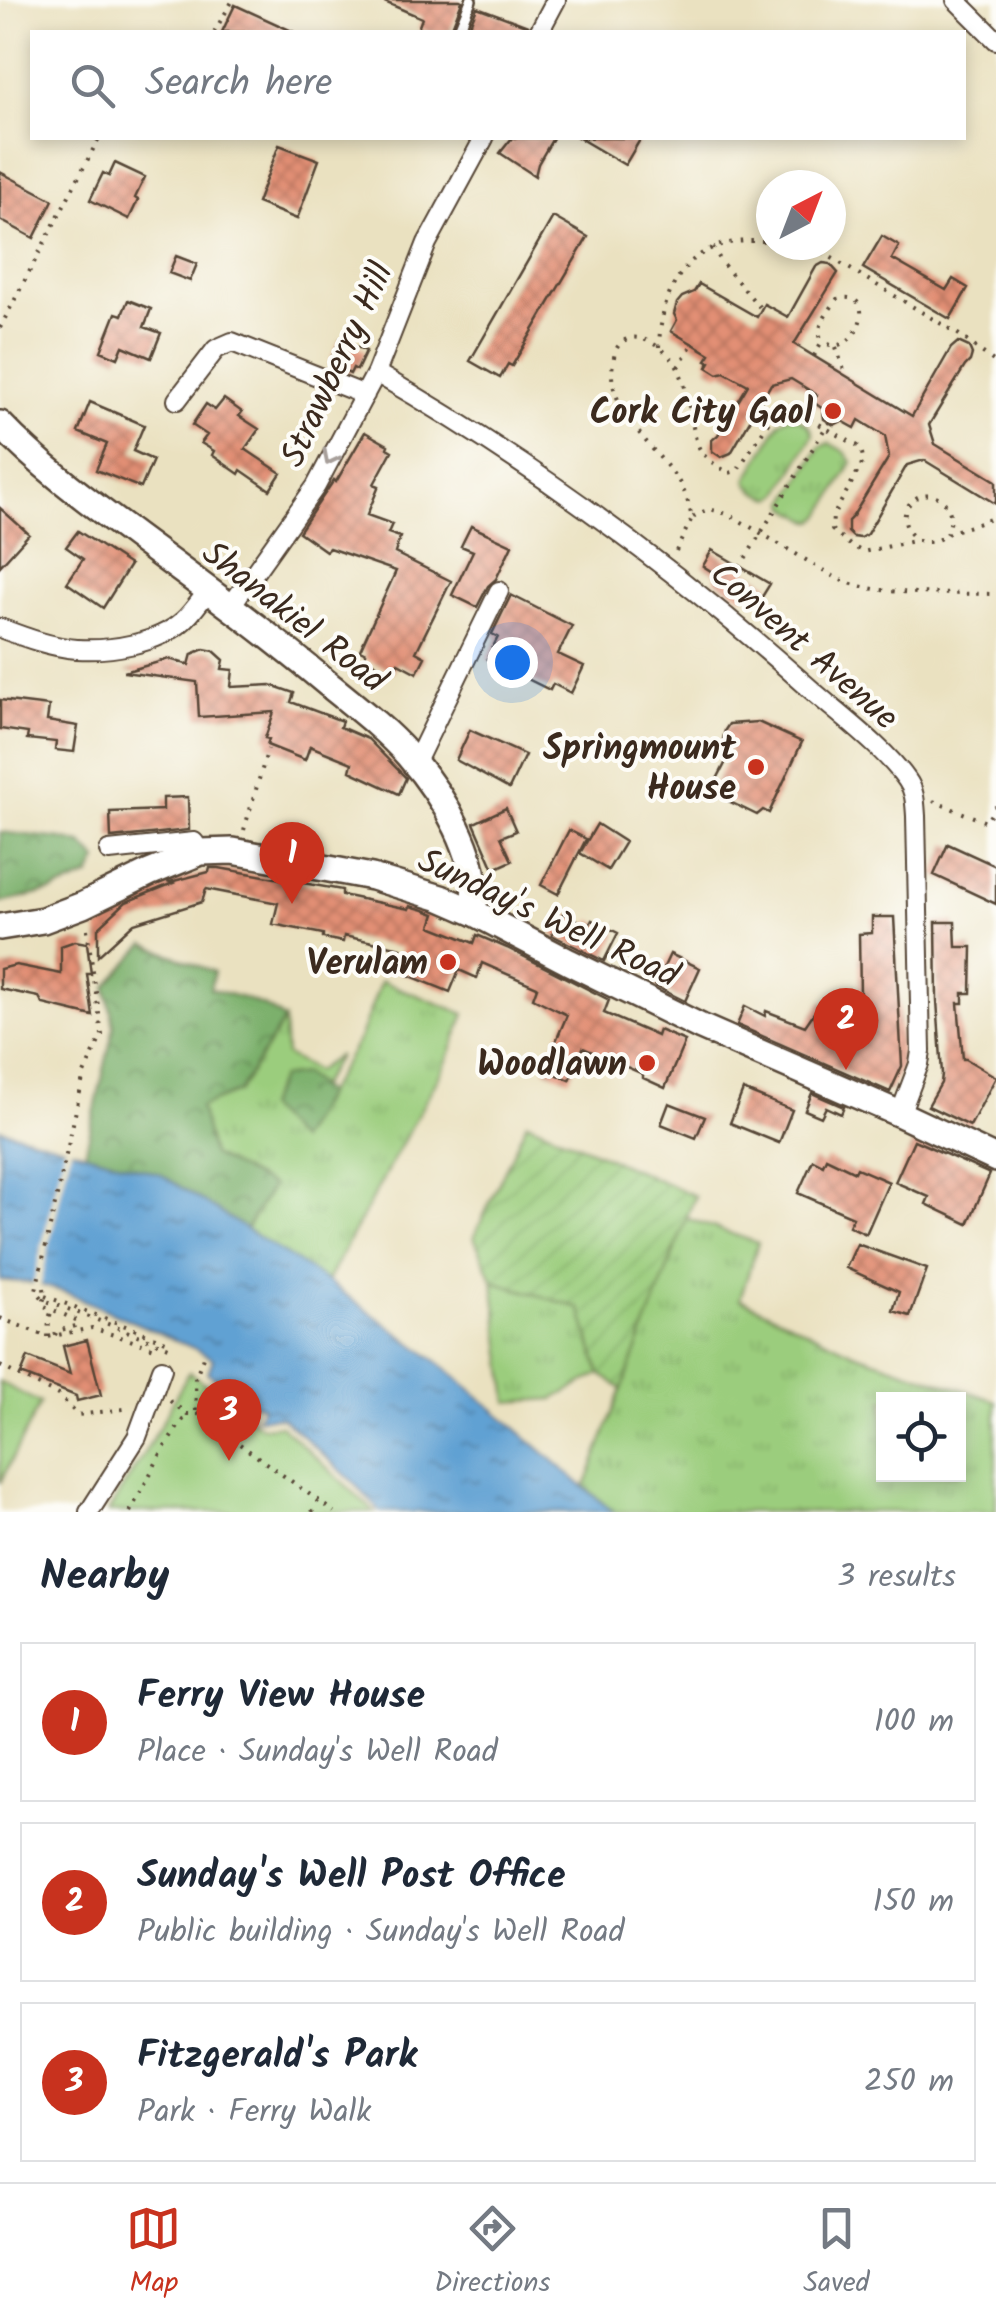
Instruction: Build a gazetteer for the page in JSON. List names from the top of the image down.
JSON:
{
  "streets": {
    "main road": ["Shanakiel Road", "Sunday's Well Road"],
    "street": ["Strawberry Hill", "Convent Avenue"]
  },
  "crossings": [
    ["Strawberry Hill", "Shanakiel Road"],
    ["Strawberry Hill", "Convent Avenue"],
    ["Shanakiel Road", "Sunday's Well Road"]
  ],
  "one_way": ["Strawberry Hill"],
  "places": [
    "Cork City Gaol",
    "Springmount House",
    "Verulam",
    "Woodlawn"
  ],
  "north": "top right",
  "page": {
    "search": "Search here",
    "pins": ["1", "2", "3"],
    "heading": ["Nearby", "3 results"],
    "list": [
      {
        "mark": "1",
        "name": "Ferry View House",
        "note": "Place · Sunday's Well Road",
        "value": "100 m"
      },
      {
        "mark": "2",
        "name": "Sunday's Well Post Office",
        "note": "Public building · Sunday's Well Road",
        "value": "150 m"
      },
      {
        "mark": "3",
        "name": "Fitzgerald's Park",
        "note": "Park · Ferry Walk",
        "value": "250 m"
      }
    ],
    "nav": ["Map", "Directions", "Saved"]
  }
}
